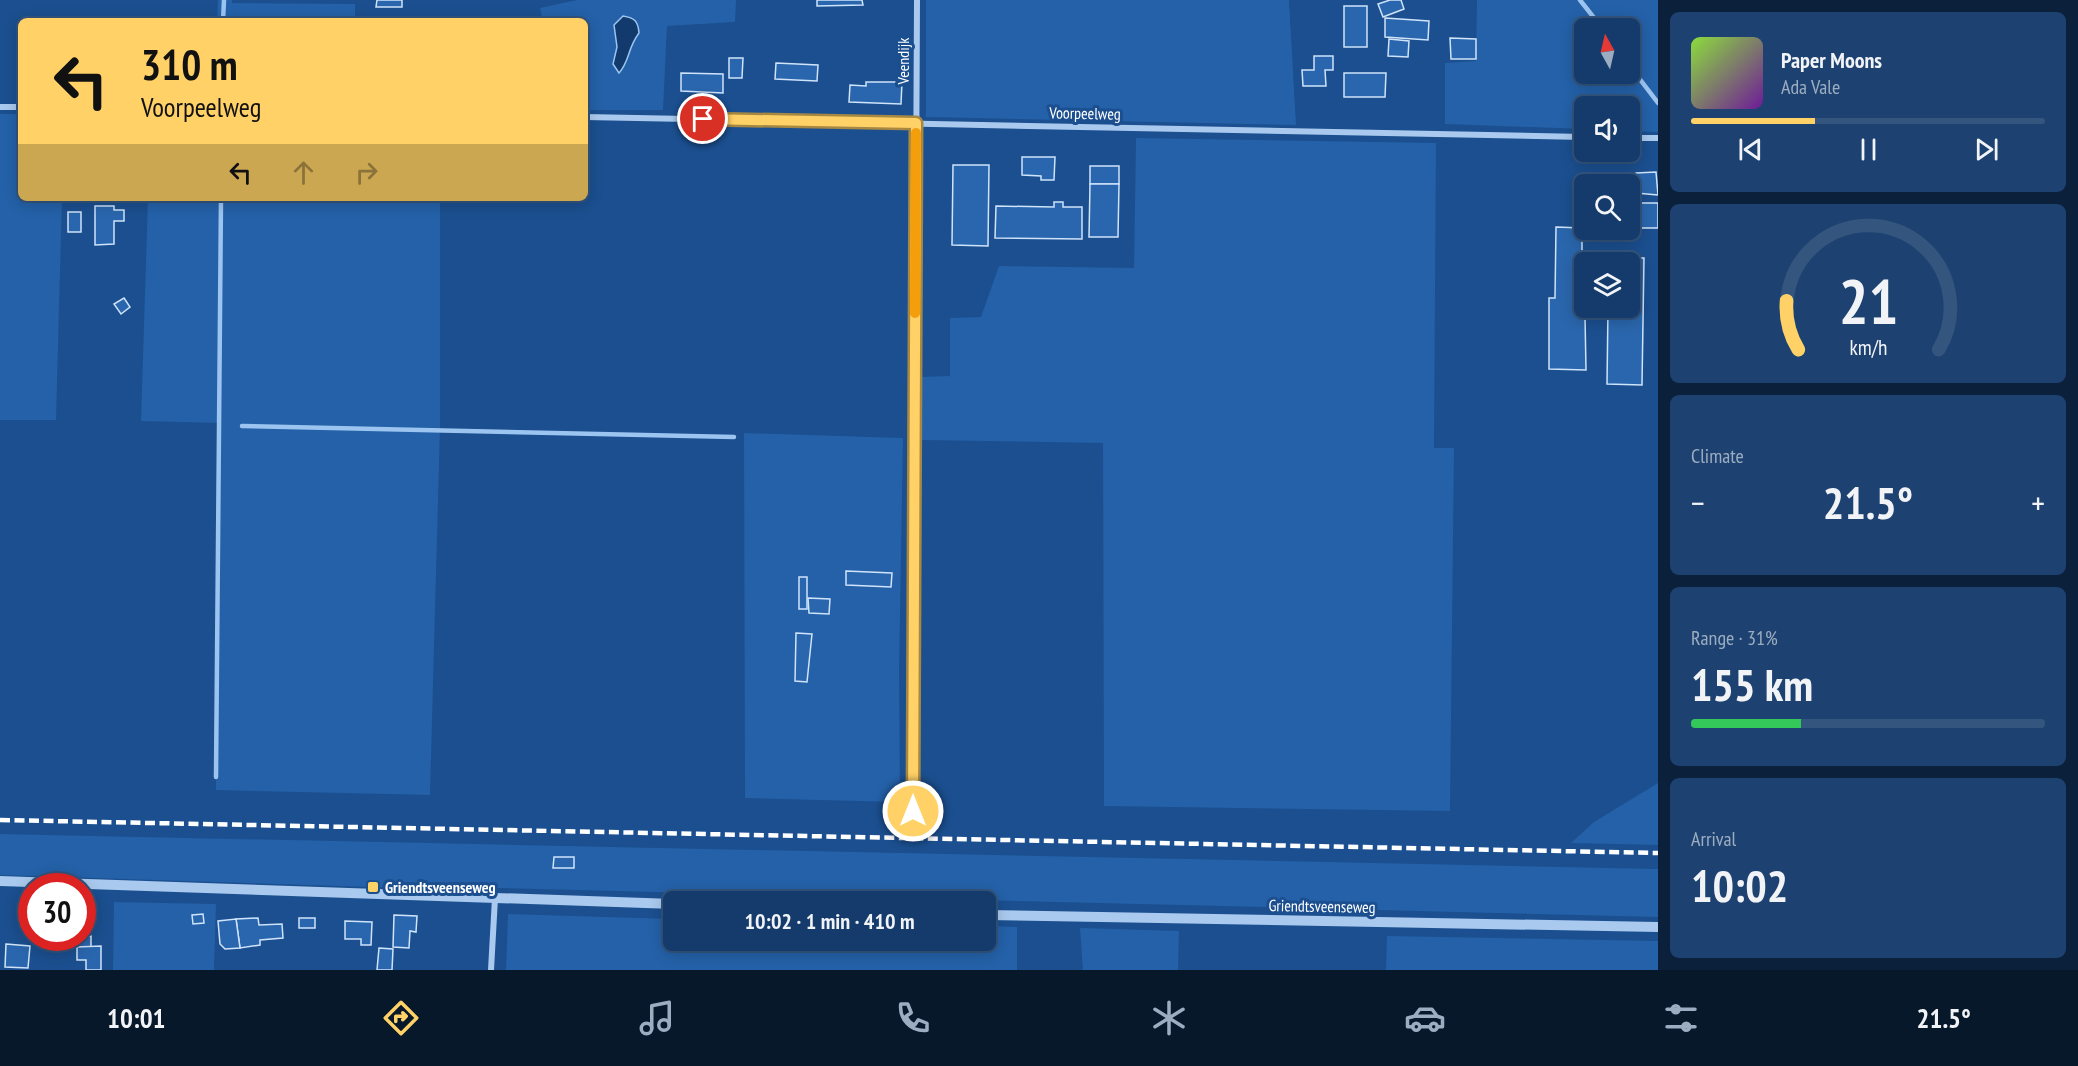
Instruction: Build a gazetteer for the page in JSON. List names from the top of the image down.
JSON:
{
  "streets": {
    "street": ["Veendijk", "Voorpeelweg", "Griendtsveenseweg"]
  },
  "crossings": [
    ["Veendijk", "Voorpeelweg"]
  ],
  "places": {
    "transit": ["Griendtsveenseweg"]
  },
  "north": "top",
  "page": {
    "turn": ["310 m", "Voorpeelweg"],
    "song": ["Paper Moons", "Ada Vale"],
    "tile": [
      "Climate",
      ["Range · 31%", "155 km"],
      ["Arrival", "10:02"]
    ],
    "heat": ["−", "21.5°", "+"],
    "limit": "30",
    "trip": "10:02 · 1 min · 410 m",
    "tabs": ["10:01", "21.5°"],
    "gauge": ["21", "km/h"]
  }
}
